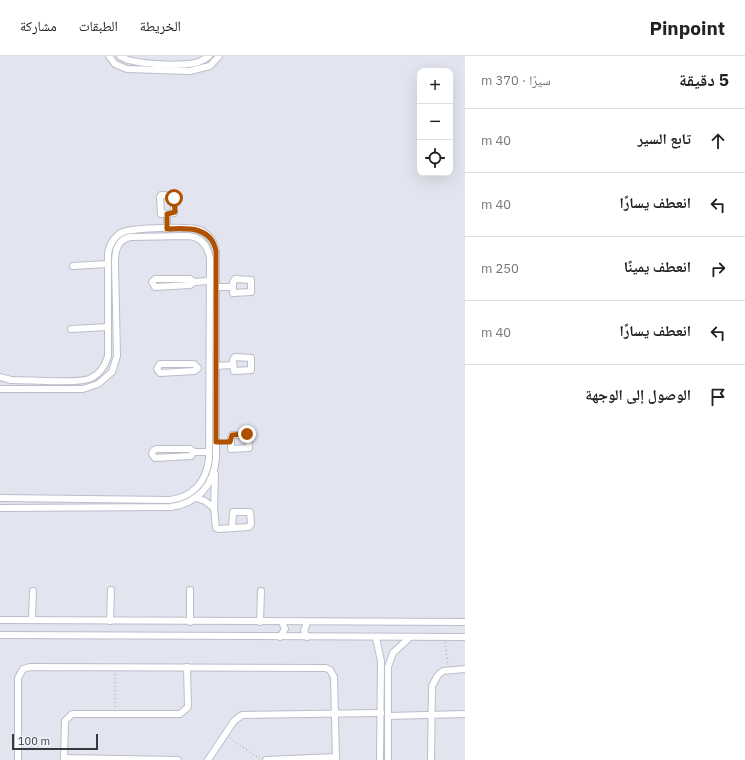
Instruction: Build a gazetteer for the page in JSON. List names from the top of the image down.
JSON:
{
  "scale_bar": "100 m",
  "page": {
    "header": "Pinpoint",
    "nav": ["الخريطة", "الطبقات", "مشاركة"],
    "heading": ["5 دقيقة", "سيرًا · 370 m"],
    "map_buttons": ["+", "−"],
    "list": [
      ["تابع السير", "40 m"],
      ["انعطف يسارًا", "40 m"],
      ["انعطف يمينًا", "250 m"],
      ["انعطف يسارًا", "40 m"],
      "الوصول إلى الوجهة"
    ],
    "scale": "100 m"
  }
}
